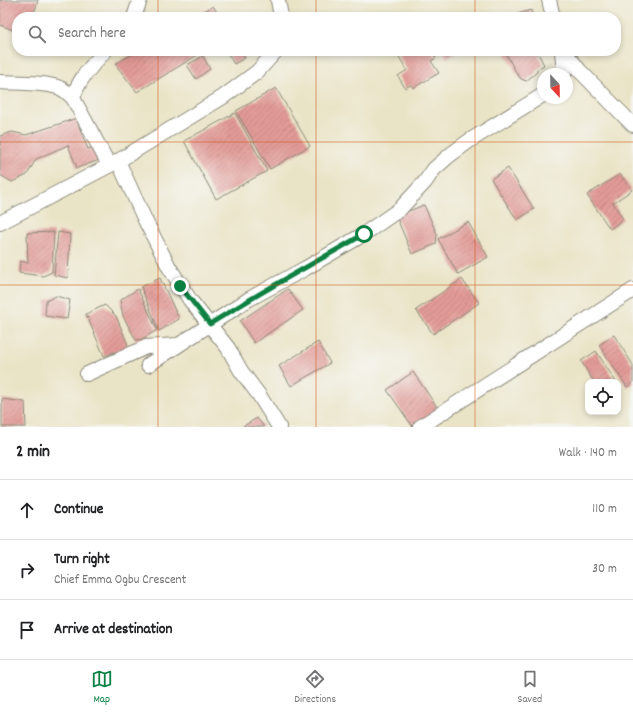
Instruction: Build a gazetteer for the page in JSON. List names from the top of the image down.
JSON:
{
  "north": "bottom",
  "page": {
    "search": "Search here",
    "heading": ["2 min", "Walk · 140 m"],
    "list": [
      ["Continue", "110 m"],
      ["Turn right", "Chief Emma Ogbu Crescent", "30 m"],
      "Arrive at destination"
    ],
    "nav": ["Map", "Directions", "Saved"]
  }
}
